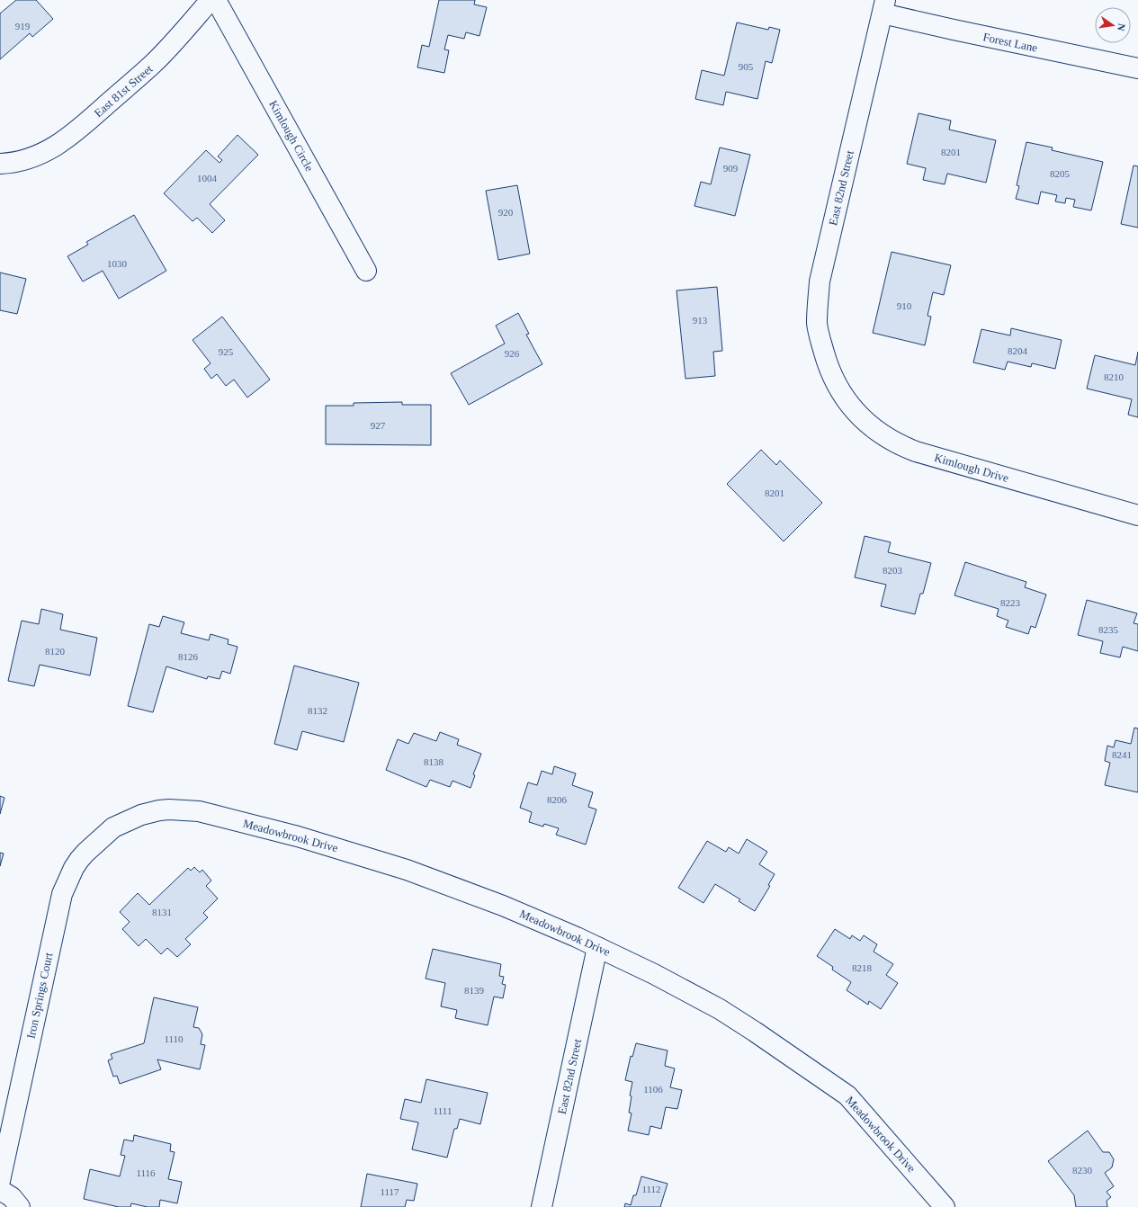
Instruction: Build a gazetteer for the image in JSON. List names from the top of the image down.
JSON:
{
  "streets": {
    "street": [
      "Forest Lane",
      "East 81st Street",
      "Kimlough Circle",
      "East 82nd Street",
      "Kimlough Drive",
      "Meadowbrook Drive",
      "Iron Springs Court"
    ]
  },
  "crossings": [
    ["Forest Lane", "East 82nd Street"],
    ["East 82nd Street", "Kimlough Drive"],
    ["East 82nd Street", "Meadowbrook Drive"],
    ["Meadowbrook Drive", "Iron Springs Court"]
  ],
  "house_numbers": [
    "919",
    "905",
    "8201",
    "909",
    "8205",
    "1004",
    "920",
    "1030",
    "910",
    "913",
    "8204",
    "925",
    "926",
    "8210",
    "927",
    "8201",
    "8203",
    "8223",
    "8235",
    "8120",
    "8126",
    "8132",
    "8241",
    "8138",
    "8206",
    "8131",
    "8218",
    "8139",
    "1110",
    "1106",
    "1111",
    "8230",
    "1116",
    "1112",
    "1117"
  ],
  "north": "right"
}
